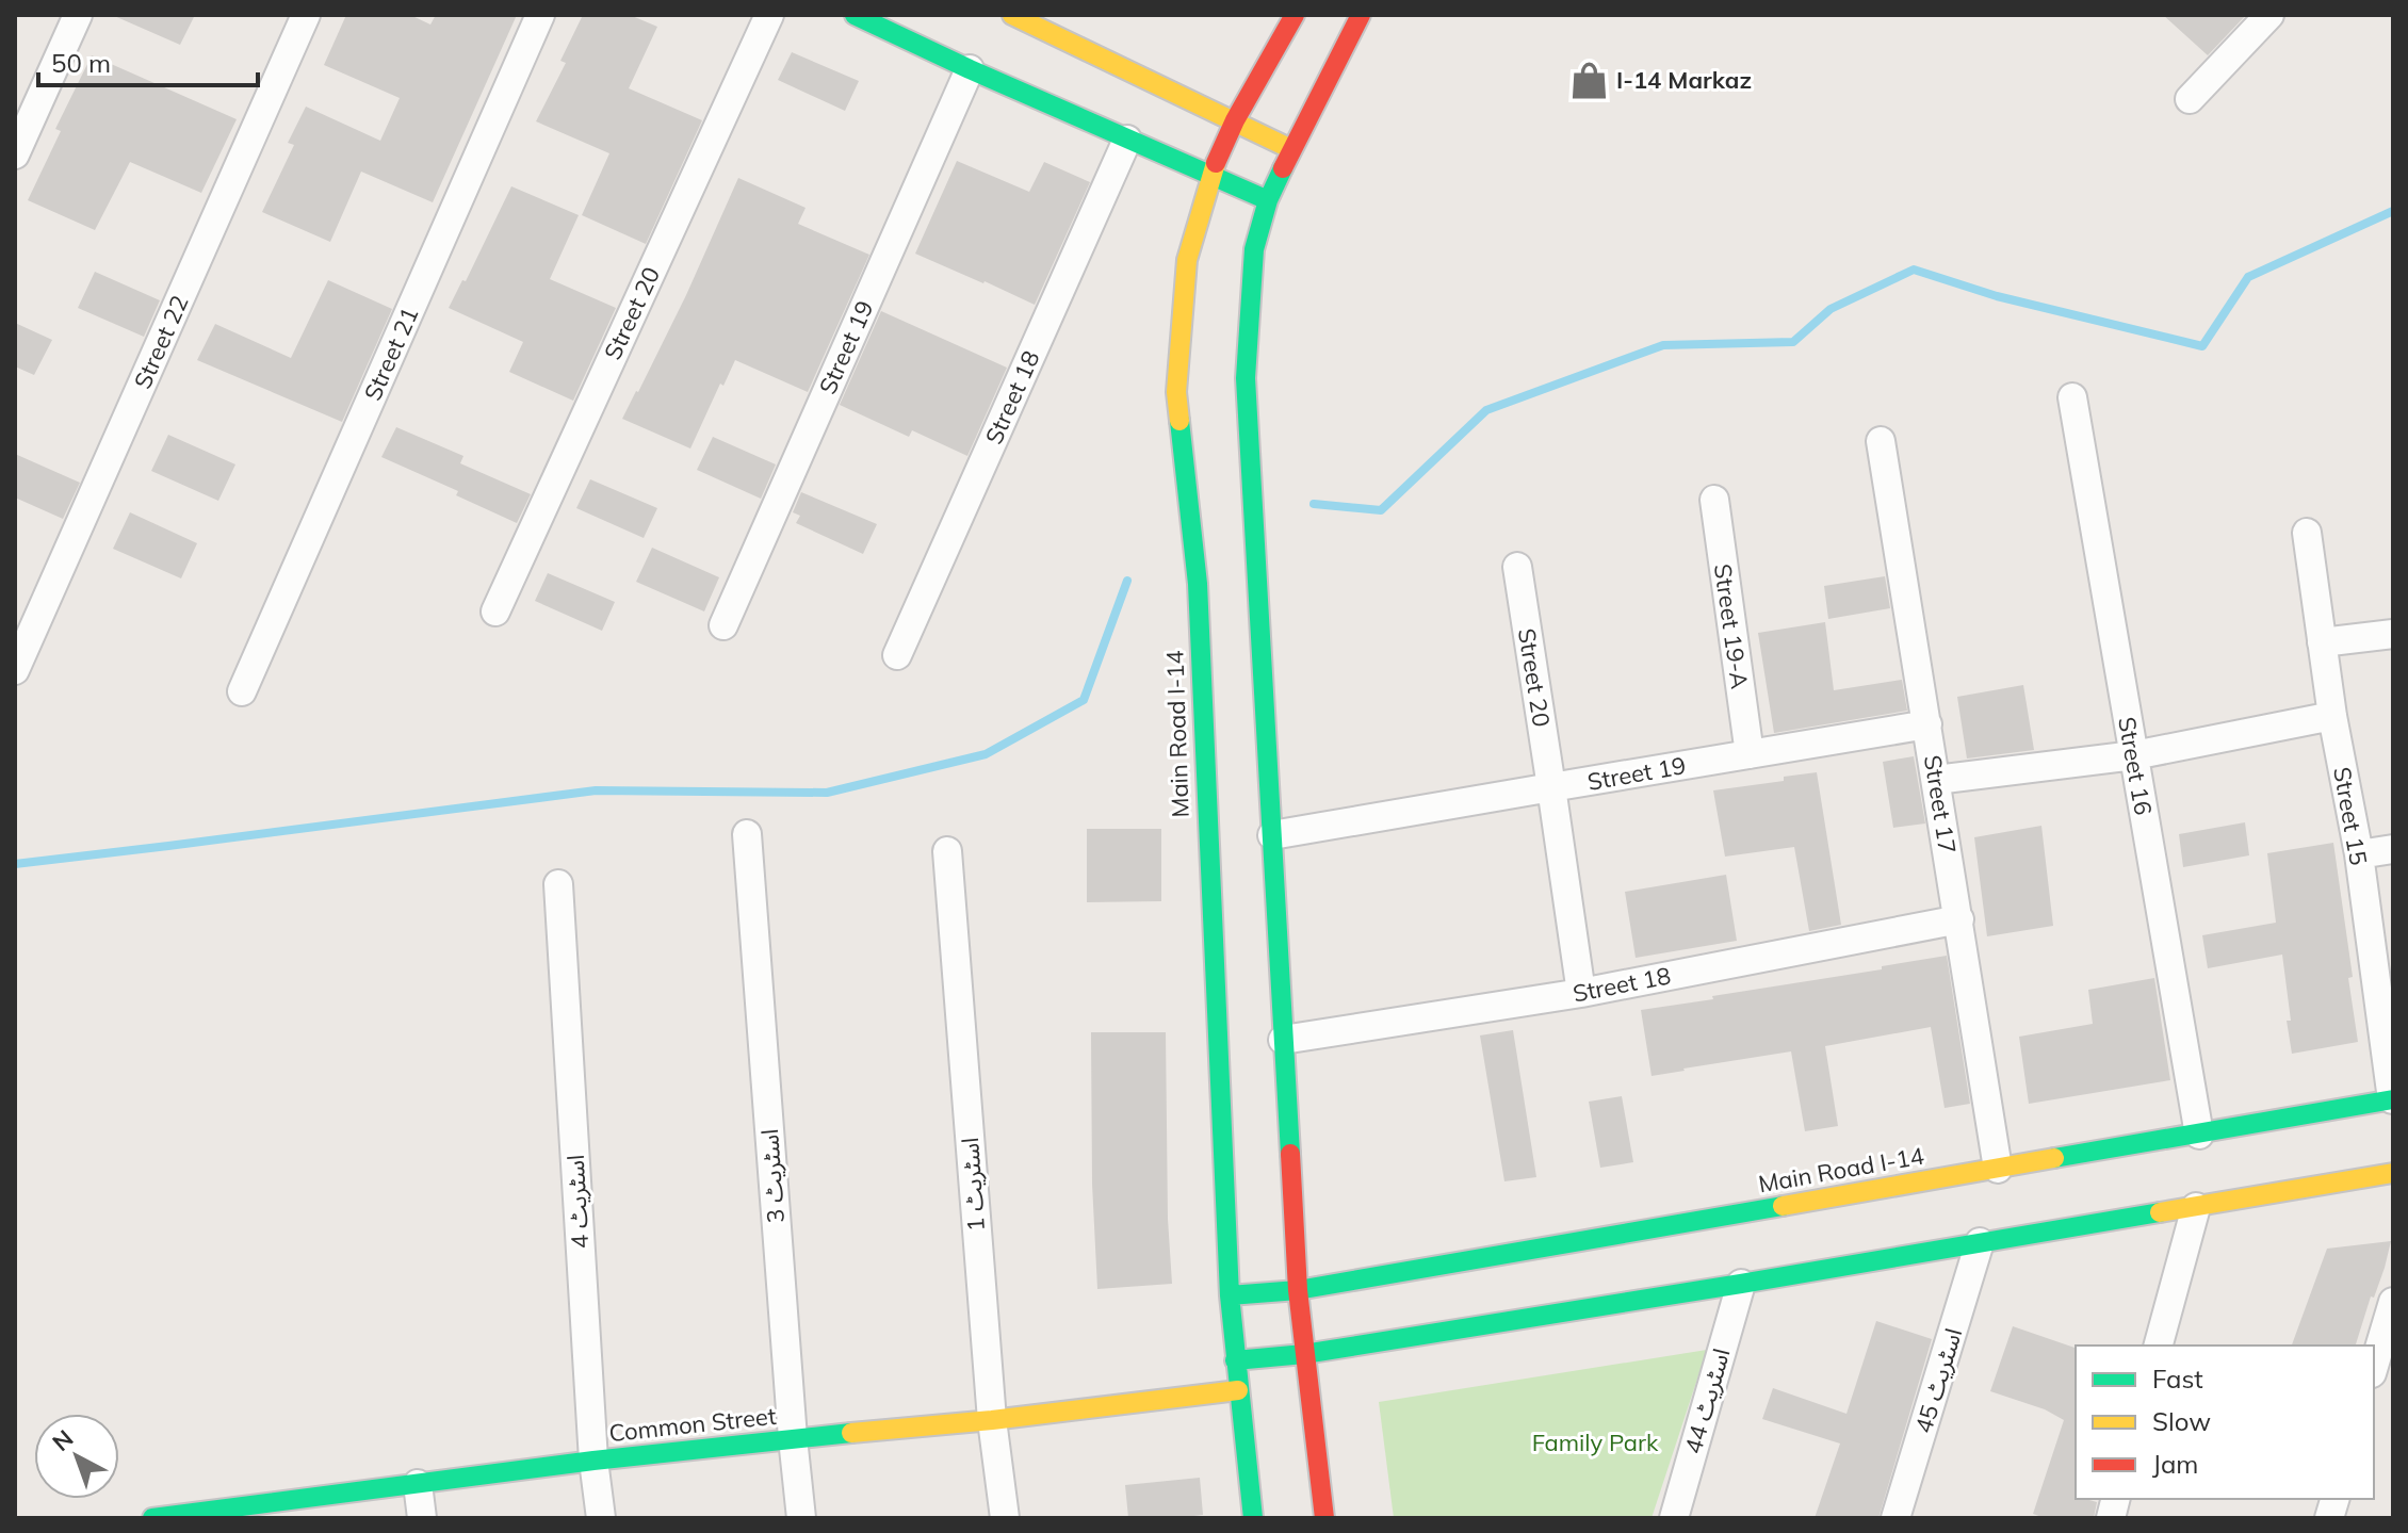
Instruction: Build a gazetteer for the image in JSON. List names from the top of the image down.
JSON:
{
  "streets": {
    "main road": ["Main Road I-14", "Common Street"],
    "street": [
      "Street 20",
      "Street 22",
      "Street 19",
      "Street 21",
      "Street 18",
      "Street 19-A",
      "Street 16",
      "Street 17",
      "Street 15",
      "اسٹریٹ 3",
      "اسٹریٹ 1",
      "اسٹریٹ 4",
      "اسٹریٹ 45",
      "اسٹریٹ 44"
    ]
  },
  "crossings": [
    ["Street 20", "Street 19"],
    ["Street 19", "Street 19-A"],
    ["Street 19", "Street 17"],
    ["Street 18", "Street 17"],
    ["Main Road I-14", "Street 16"],
    ["Main Road I-14", "Street 17"],
    ["Main Road I-14", "Street 15"],
    ["Main Road I-14", "Common Street"],
    ["اسٹریٹ 3", "Common Street"],
    ["اسٹریٹ 1", "Common Street"],
    ["اسٹریٹ 4", "Common Street"]
  ],
  "parks": ["Family Park"],
  "places": {
    "shop": ["I-14 Markaz"]
  },
  "legend": ["Fast", "Slow", "Jam"],
  "scale_bar": "50 m",
  "north": "top left"
}
